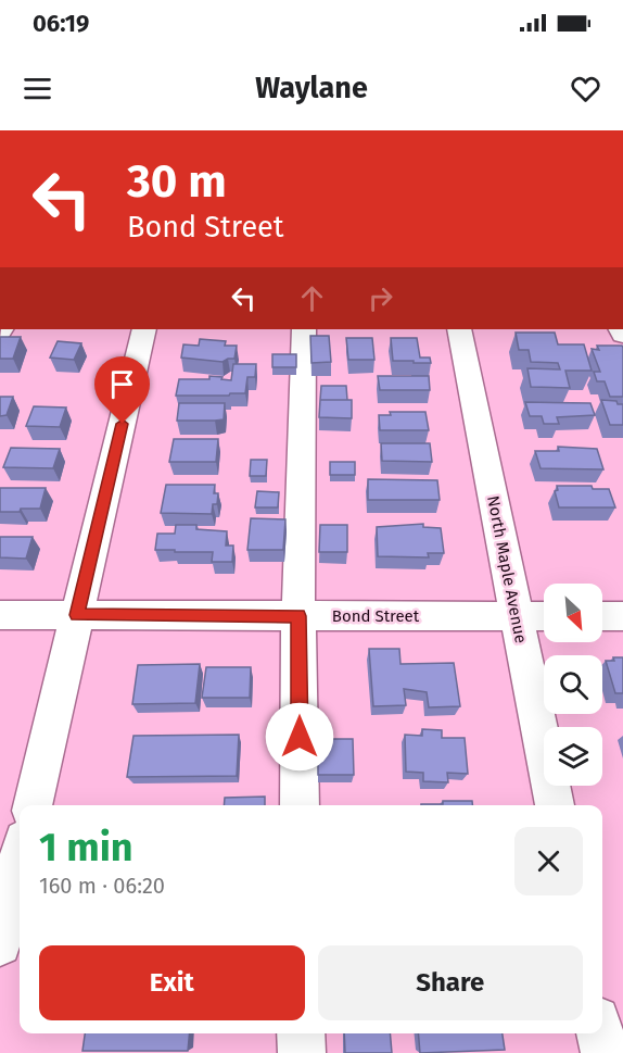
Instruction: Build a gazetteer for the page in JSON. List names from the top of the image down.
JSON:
{
  "streets": {
    "street": ["North Maple Avenue", "Bond Street"]
  },
  "crossings": [
    ["North Maple Avenue", "Bond Street"]
  ],
  "north": "bottom right",
  "page": {
    "status": "06:19",
    "header": "Waylane",
    "turn": ["30 m", "Bond Street"],
    "heading": ["1 min", "160 m · 06:20"],
    "buttons": ["Exit", "Share"]
  }
}
